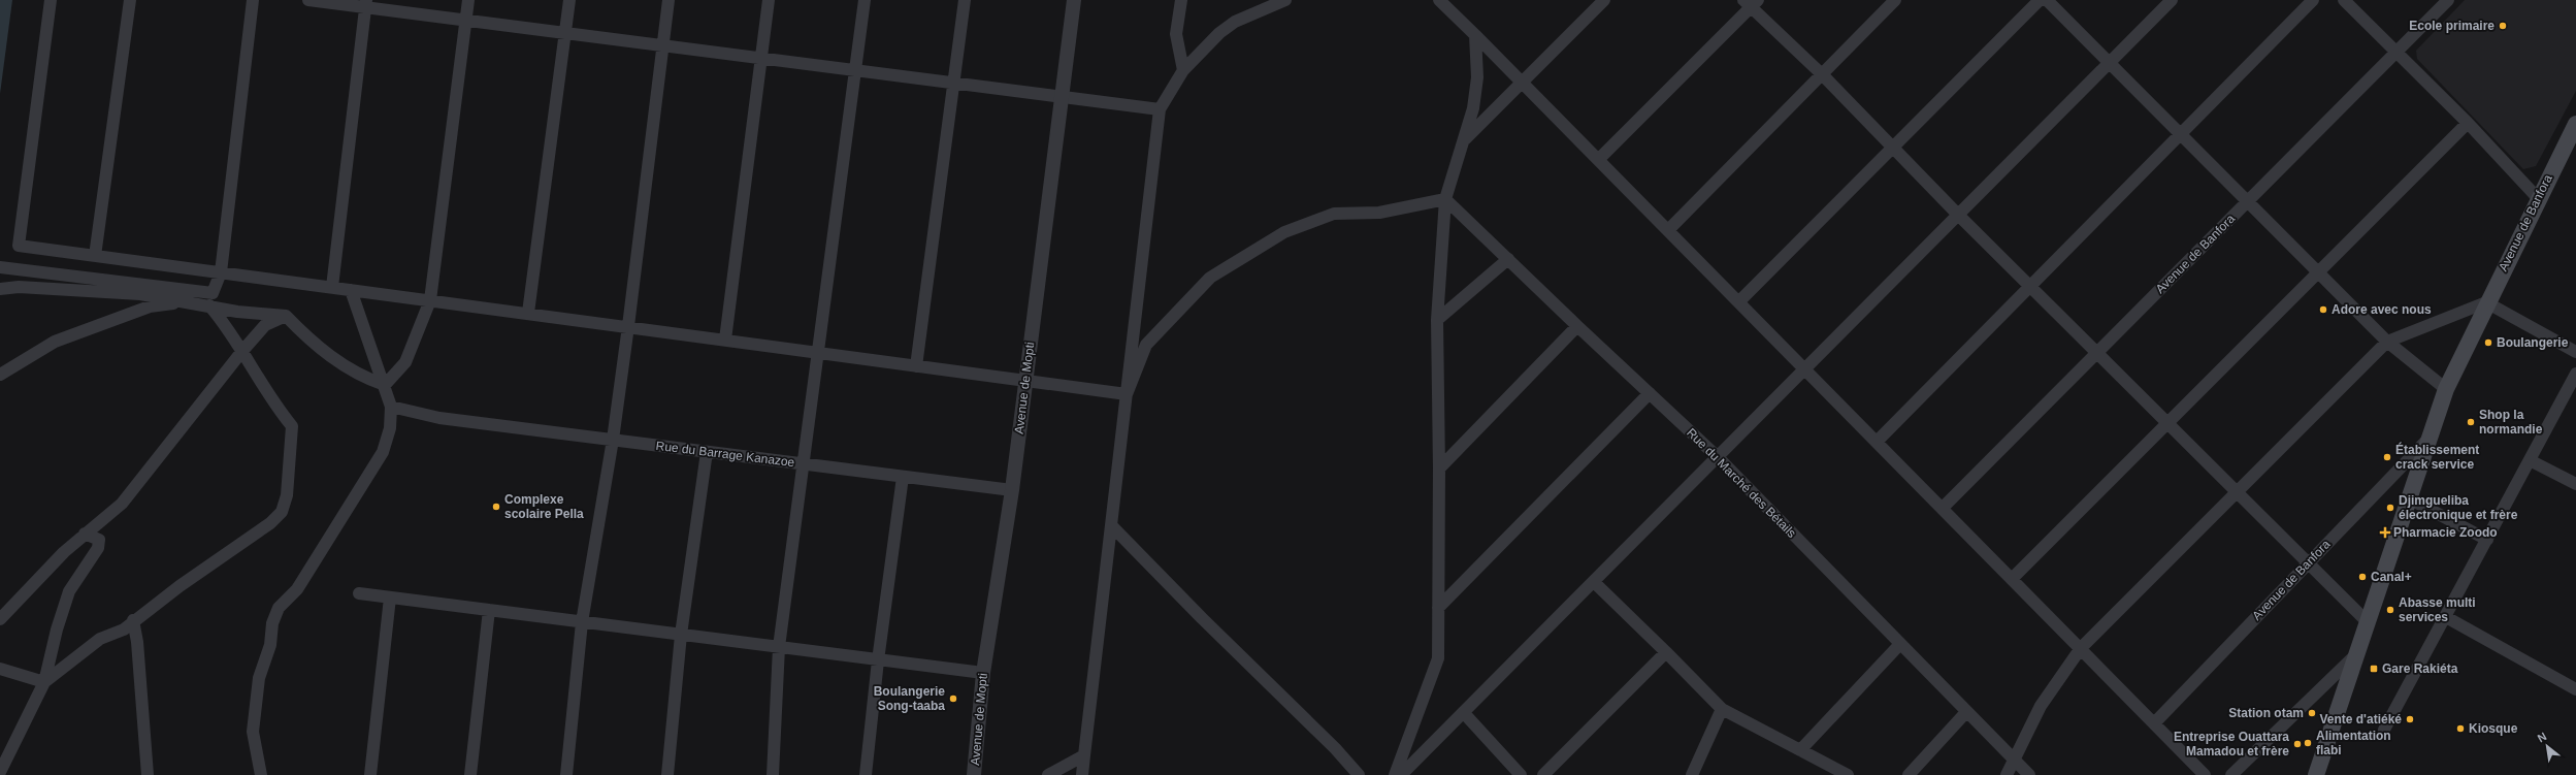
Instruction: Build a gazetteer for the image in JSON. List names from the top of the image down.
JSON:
{
  "streets": {
    "main road": ["Avenue de Banfora"],
    "street": ["Avenue de Mopti", "Rue du Barrage Kanazoe", "Rue du Marché des Bétails"]
  },
  "crossings": [
    ["Avenue de Mopti", "Rue du Barrage Kanazoe"]
  ],
  "places": {
    "other": [
      "Ecole primaire",
      "Adore avec nous",
      "Boulangerie",
      "Shop la normandie",
      "Établissement crack service",
      "Complexe scolaire Pella",
      "Djimgueliba électronique et frère",
      "Canal+",
      "Abasse multi services",
      "Boulangerie Song-taaba",
      "Station otam",
      "Vente d'atiéké",
      "Kiosque",
      "Alimentation flabi",
      "Entreprise Ouattara Mamadou et frère"
    ],
    "health": ["Pharmacie Zoodo"],
    "transit": ["Gare Rakiéta"]
  },
  "north": "top left"
}
